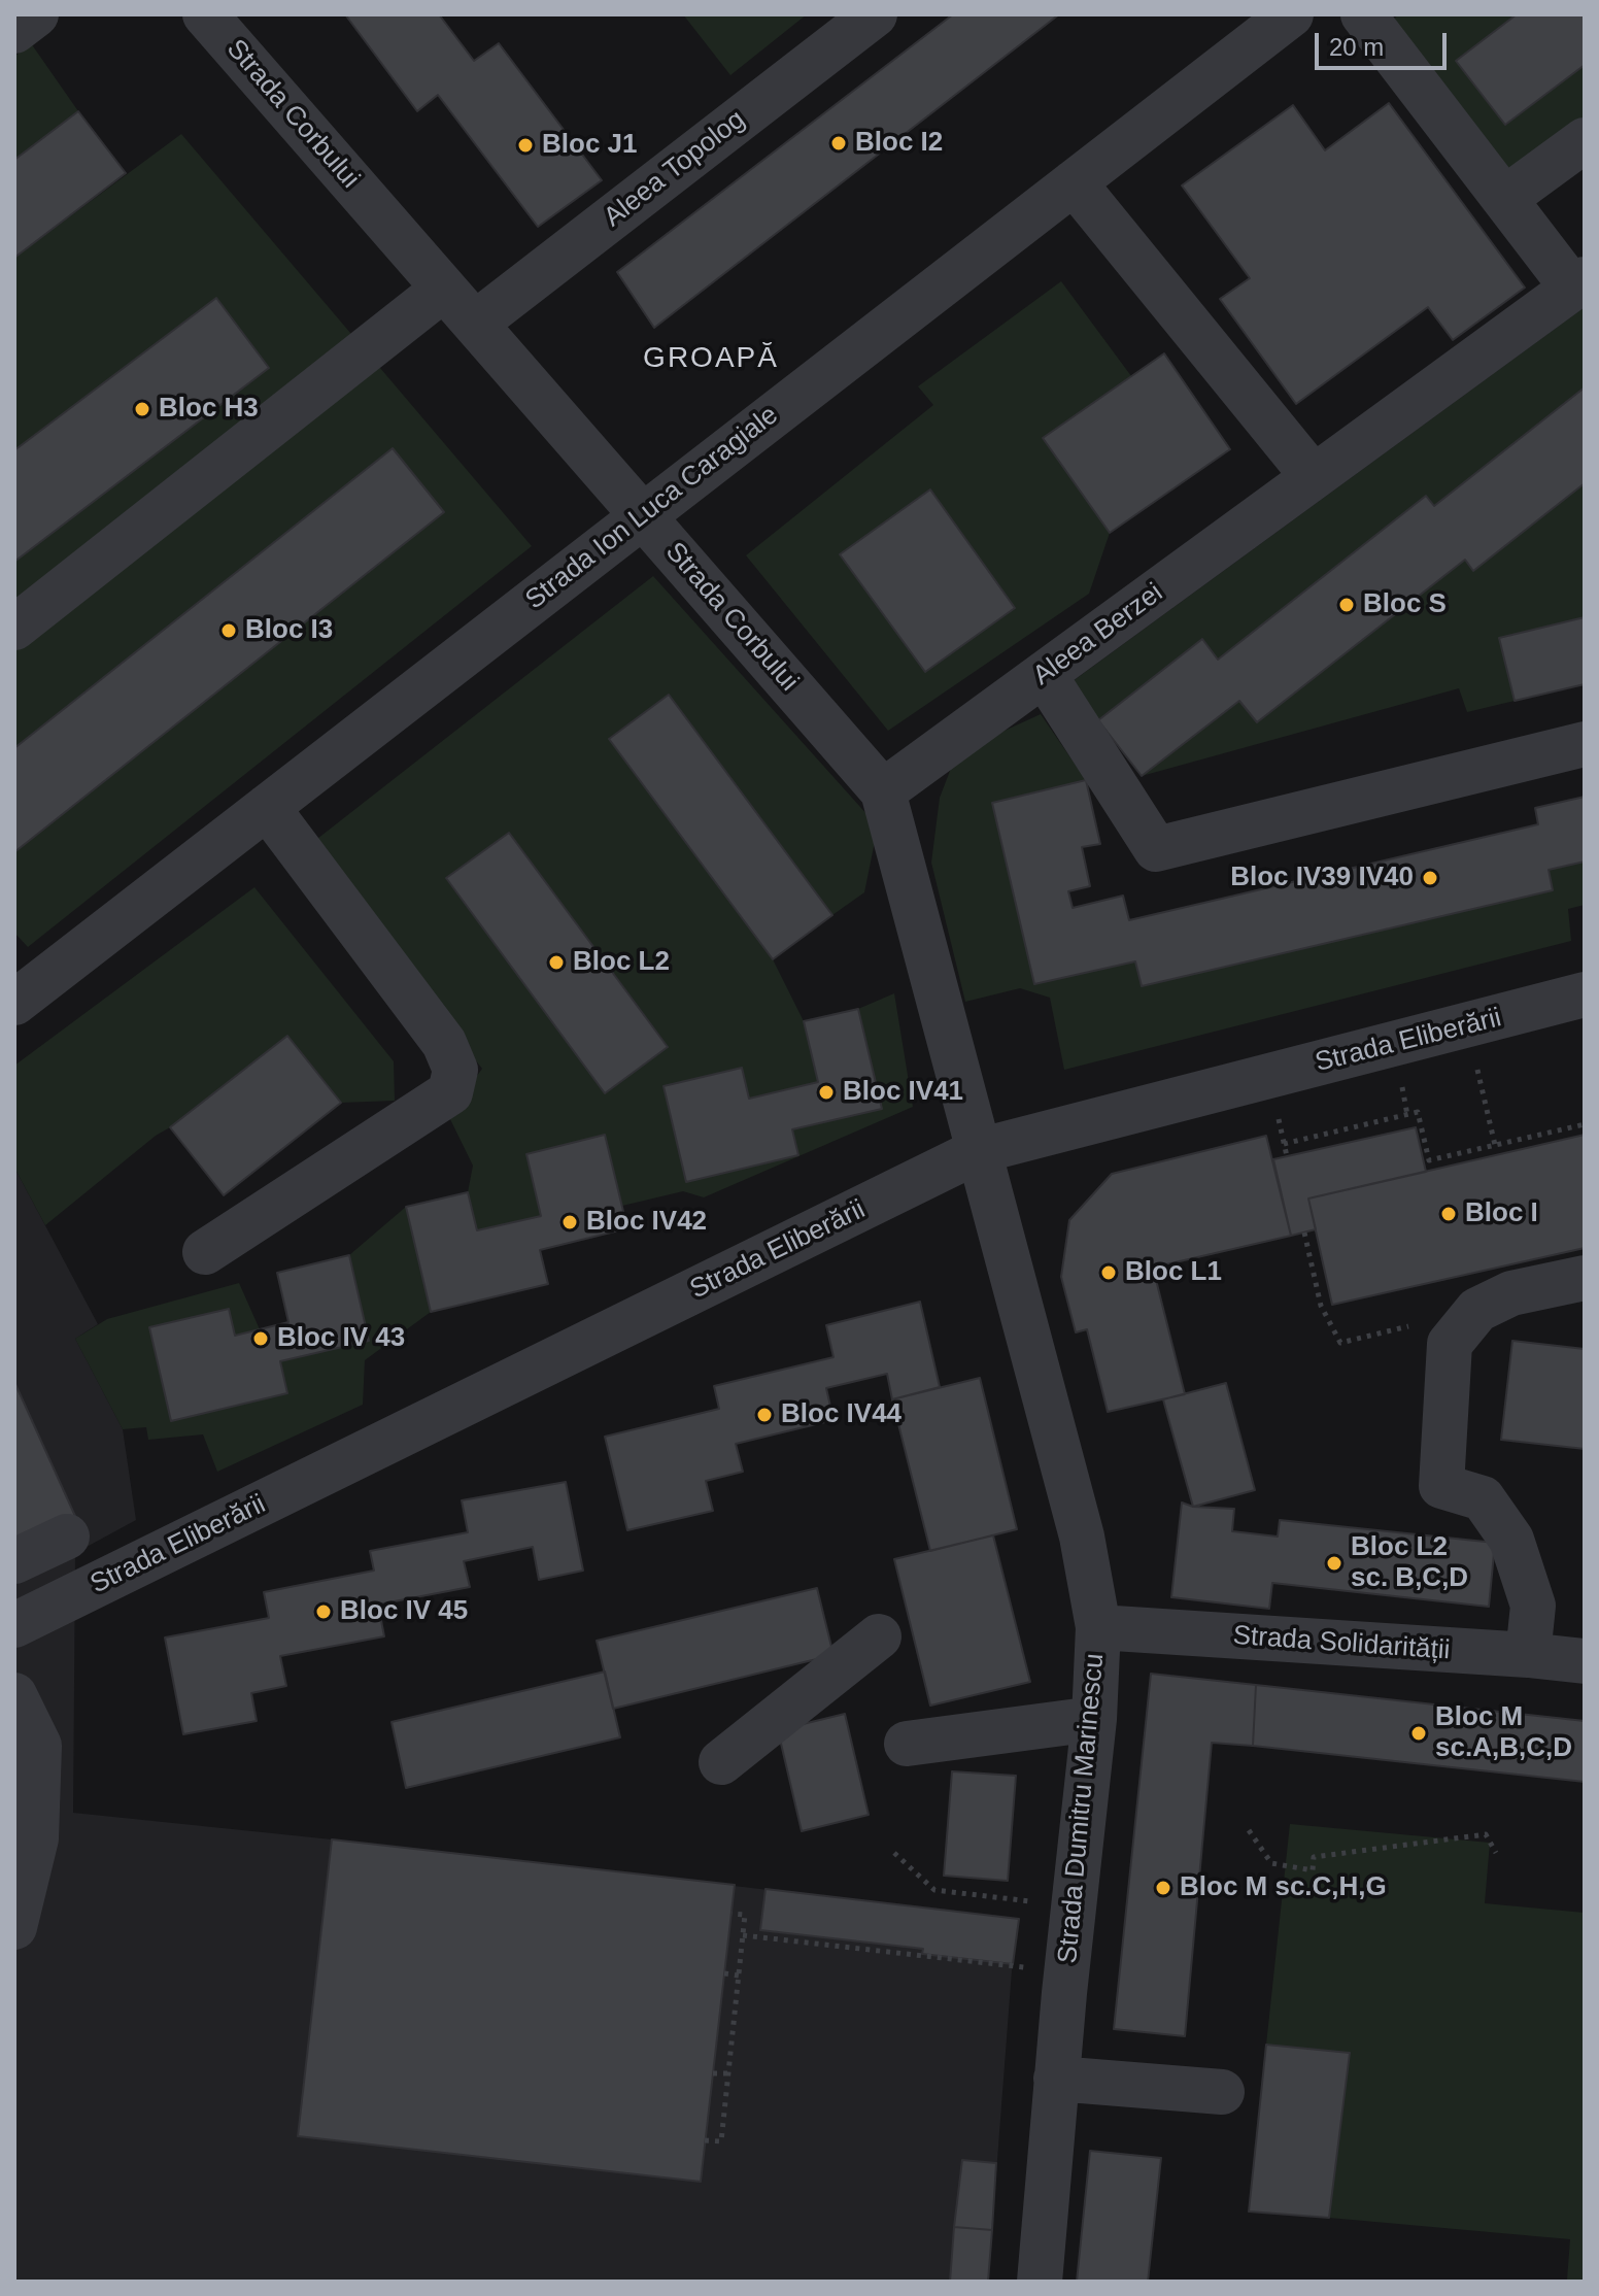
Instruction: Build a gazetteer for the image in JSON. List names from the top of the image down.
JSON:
{
  "streets": {
    "street": [
      "Strada Corbului",
      "Aleea Topolog",
      "Strada Ion Luca Caragiale",
      "Aleea Berzei",
      "Strada Eliberării",
      "Strada Solidarității",
      "Strada Dumitru Marinescu"
    ]
  },
  "crossings": [
    ["Strada Corbului", "Aleea Topolog"],
    ["Strada Corbului", "Strada Ion Luca Caragiale"],
    ["Strada Corbului", "Aleea Berzei"],
    ["Strada Corbului", "Strada Eliberării"],
    ["Strada Corbului", "Strada Dumitru Marinescu"],
    ["Strada Eliberării", "Strada Dumitru Marinescu"],
    ["Strada Solidarității", "Strada Dumitru Marinescu"]
  ],
  "districts": ["GROAPĂ"],
  "places": [
    "Bloc I2",
    "Bloc J1",
    "Bloc H3",
    "Bloc S",
    "Bloc I3",
    "Bloc IV39 IV40",
    "Bloc L2",
    "Bloc IV41",
    "Bloc I",
    "Bloc IV42",
    "Bloc L1",
    "Bloc IV 43",
    "Bloc IV44",
    "Bloc L2 sc. B,C,D",
    "Bloc IV 45",
    "Bloc M sc.A,B,C,D",
    "Bloc M sc.C,H,G"
  ],
  "scale_bar": "20 m"
}
